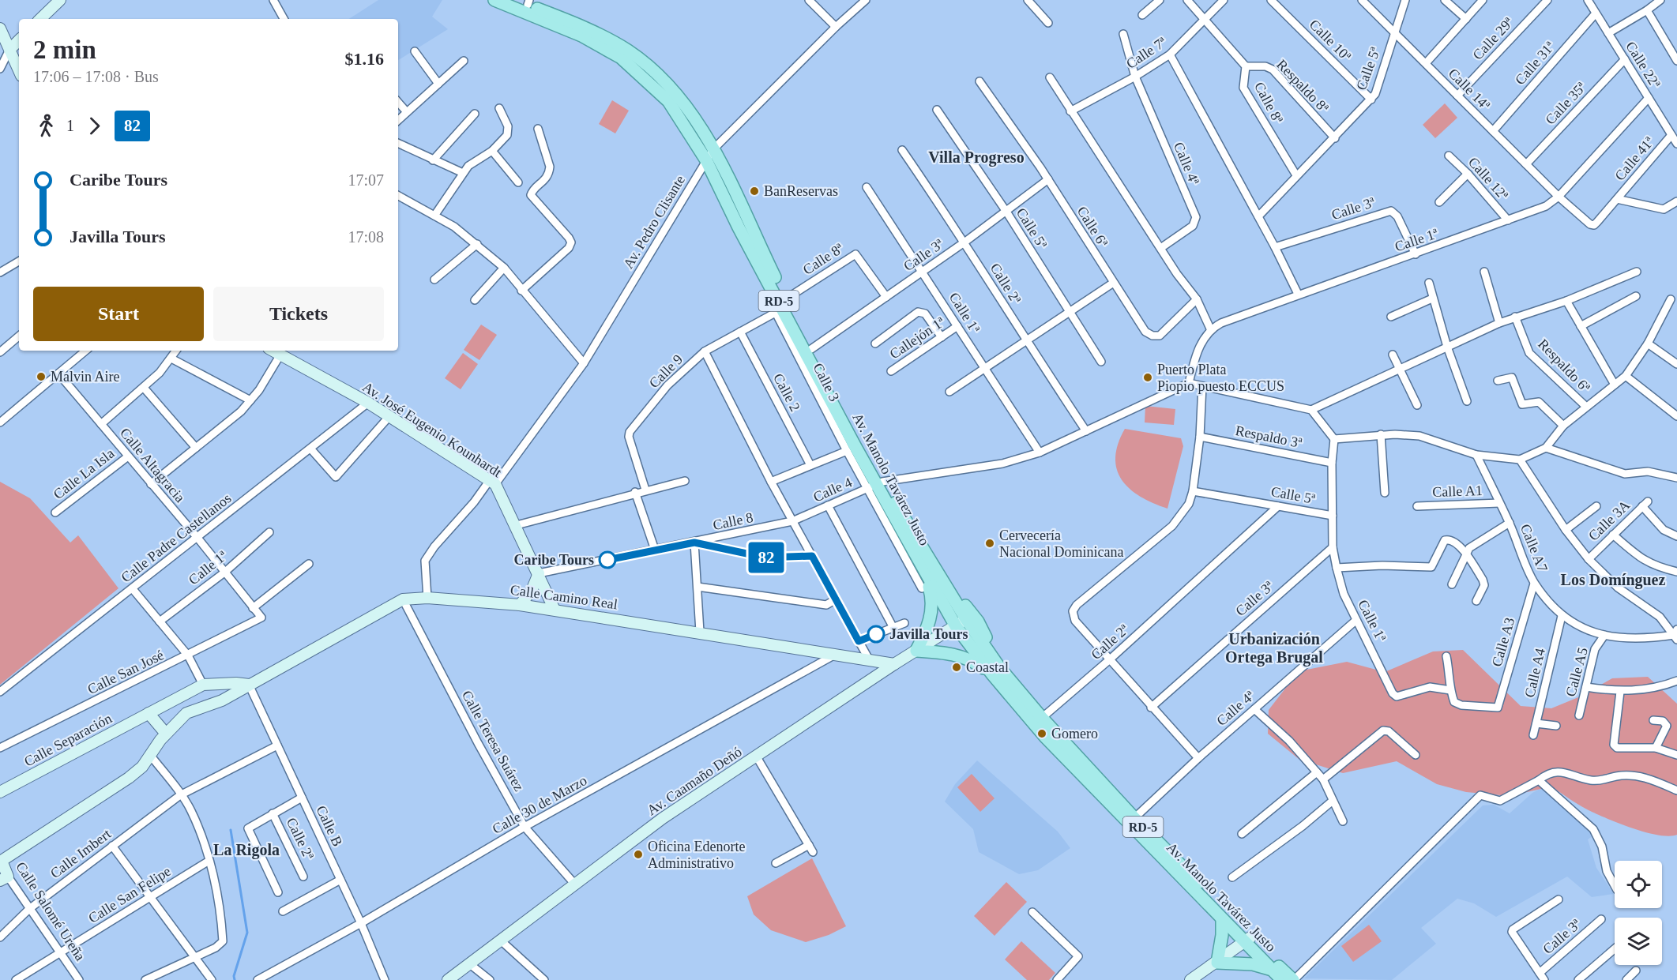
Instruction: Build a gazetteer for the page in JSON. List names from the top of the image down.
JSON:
{
  "streets": {
    "main road": ["RD-5", "Av. Manolo Tavárez Justo"],
    "street": [
      "Calle 29ª",
      "Calle 10ª",
      "Calle 7ª",
      "Calle 31ª",
      "Calle 22ª",
      "Calle 5ª",
      "Respaldo 8ª",
      "Calle 14ª",
      "Calle 8ª",
      "Calle 35ª",
      "Calle 41ª",
      "Calle 4ª",
      "Calle 12ª",
      "Calle 3ª",
      "Av. Pedro Clisante",
      "Calle 6ª",
      "Calle 1ª",
      "Calle 2ª",
      "Callejón 1ª",
      "Respaldo 6ª",
      "Calle 9",
      "Calle 3",
      "Calle 2",
      "Av. José Eugenio Kounhardt",
      "Respaldo 3ª",
      "Calle Altagracia",
      "Calle La Isla",
      "Calle 4",
      "Calle A1",
      "Calle 3A",
      "Calle 8",
      "Calle Padre Castellanos",
      "Calle A7",
      "Calle Camino Real",
      "Calle A3",
      "Calle San José",
      "Calle A5",
      "Calle A4",
      "Calle Separación",
      "Calle Teresa Suárez",
      "Av. Caamaño Deñó",
      "Calle 30 de Marzo",
      "Calle B",
      "Calle Imbert",
      "Calle San Felipe",
      "Calle Salomé Ureña"
    ]
  },
  "crossings": [
    ["Calle 29ª", "Calle 14ª"],
    ["Calle 10ª", "Calle 5ª"],
    ["Calle 7ª", "Calle 8ª"],
    ["Calle 7ª", "Calle 4ª"],
    ["Calle 31ª", "Calle 22ª"],
    ["Calle 31ª", "Calle 14ª"],
    ["Calle 22ª", "Calle 35ª"],
    ["Calle 22ª", "Calle 41ª"],
    ["Calle 22ª", "Calle 1ª"],
    ["Calle 5ª", "Respaldo 8ª"],
    ["Calle 5ª", "Calle 14ª"],
    ["Calle 5ª", "Calle 8ª"],
    ["Calle 5ª", "Calle 3ª"],
    ["Calle 5ª", "Calle 1ª"],
    ["Calle 5ª", "Calle 2ª"],
    ["Respaldo 8ª", "Calle 8ª"],
    ["Calle 14ª", "Calle 35ª"],
    ["Calle 14ª", "Calle 41ª"],
    ["Calle 14ª", "Calle 1ª"],
    ["Calle 8ª", "Calle 3ª"],
    ["Calle 8ª", "Calle 9"],
    ["Calle 8ª", "Calle 3"],
    ["Calle 8ª", "Av. Manolo Tavárez Justo"],
    ["Calle 41ª", "Calle 1ª"],
    ["Calle 4ª", "Calle 1ª"],
    ["Calle 4ª", "Av. Manolo Tavárez Justo"],
    ["Calle 12ª", "Calle 1ª"],
    ["Calle 3ª", "Calle 6ª"],
    ["Calle 3ª", "Calle 1ª"],
    ["Calle 3ª", "Calle 2ª"],
    ["Calle 3ª", "Av. Manolo Tavárez Justo"],
    ["Av. Pedro Clisante", "Av. José Eugenio Kounhardt"],
    ["Av. Pedro Clisante", "Av. Manolo Tavárez Justo"],
    ["Av. Pedro Clisante", "Calle Camino Real"],
    ["Calle 1ª", "Callejón 1ª"],
    ["Calle 1ª", "Respaldo 3ª"],
    ["Calle 1ª", "Calle Altagracia"],
    ["Calle 1ª", "Calle 4"],
    ["Calle 1ª", "Calle A3"],
    ["Calle 2ª", "Av. Manolo Tavárez Justo"],
    ["Calle 2ª", "Calle 4"],
    ["Calle 9", "Calle 3"],
    ["Calle 9", "Calle 2"],
    ["Calle 9", "Av. Manolo Tavárez Justo"],
    ["Calle 3", "Av. Manolo Tavárez Justo"],
    ["Calle 3", "Calle 4"],
    ["Av. José Eugenio Kounhardt", "Calle 8"],
    ["Av. José Eugenio Kounhardt", "Calle Padre Castellanos"],
    ["Av. José Eugenio Kounhardt", "Calle Camino Real"],
    ["Calle Altagracia", "Calle La Isla"],
    ["Calle Altagracia", "Calle Padre Castellanos"],
    ["Calle Altagracia", "Calle San José"],
    ["Av. Manolo Tavárez Justo", "Calle 4"],
    ["Av. Manolo Tavárez Justo", "Av. Caamaño Deñó"],
    ["Calle 4", "Calle 8"],
    ["Calle A1", "Calle A7"],
    ["Calle A7", "Calle A3"],
    ["Calle A7", "Calle A5"],
    ["Calle A7", "Calle A4"],
    ["Calle Camino Real", "Calle Teresa Suárez"],
    ["Calle Camino Real", "Av. Caamaño Deñó"],
    ["Calle Camino Real", "Calle 30 de Marzo"],
    ["Calle Camino Real", "Calle B"],
    ["Calle Teresa Suárez", "Av. Caamaño Deñó"],
    ["Calle Teresa Suárez", "Calle 30 de Marzo"],
    ["Calle 30 de Marzo", "Calle B"],
    ["Calle B", "Calle Imbert"],
    ["Calle Imbert", "Calle Salomé Ureña"],
    ["Calle San Felipe", "Calle Salomé Ureña"]
  ],
  "districts": [
    "Villa Progreso",
    "Los Domínguez",
    "Urbanización Ortega Brugal",
    "La Rigola"
  ],
  "places": [
    "BanReservas",
    "Malvin Aire",
    "Puerto Plata Piopio puesto ECCUS",
    "Cervecería Nacional Dominicana",
    "Caribe Tours",
    "Javilla Tours",
    "Coastal",
    "Gomero",
    "Oficina Edenorte Administrativo"
  ],
  "lines": ["bus line 82"],
  "page": {
    "on_map": "82",
    "heading": ["2 min", "17:06 – 17:08 · Bus", "$1.16"],
    "legs": ["1", "82"],
    "list": [
      {
        "name": "Caribe Tours",
        "value": "17:07"
      },
      {
        "name": "Javilla Tours",
        "value": "17:08"
      }
    ],
    "buttons": ["Start", "Tickets"]
  }
}
